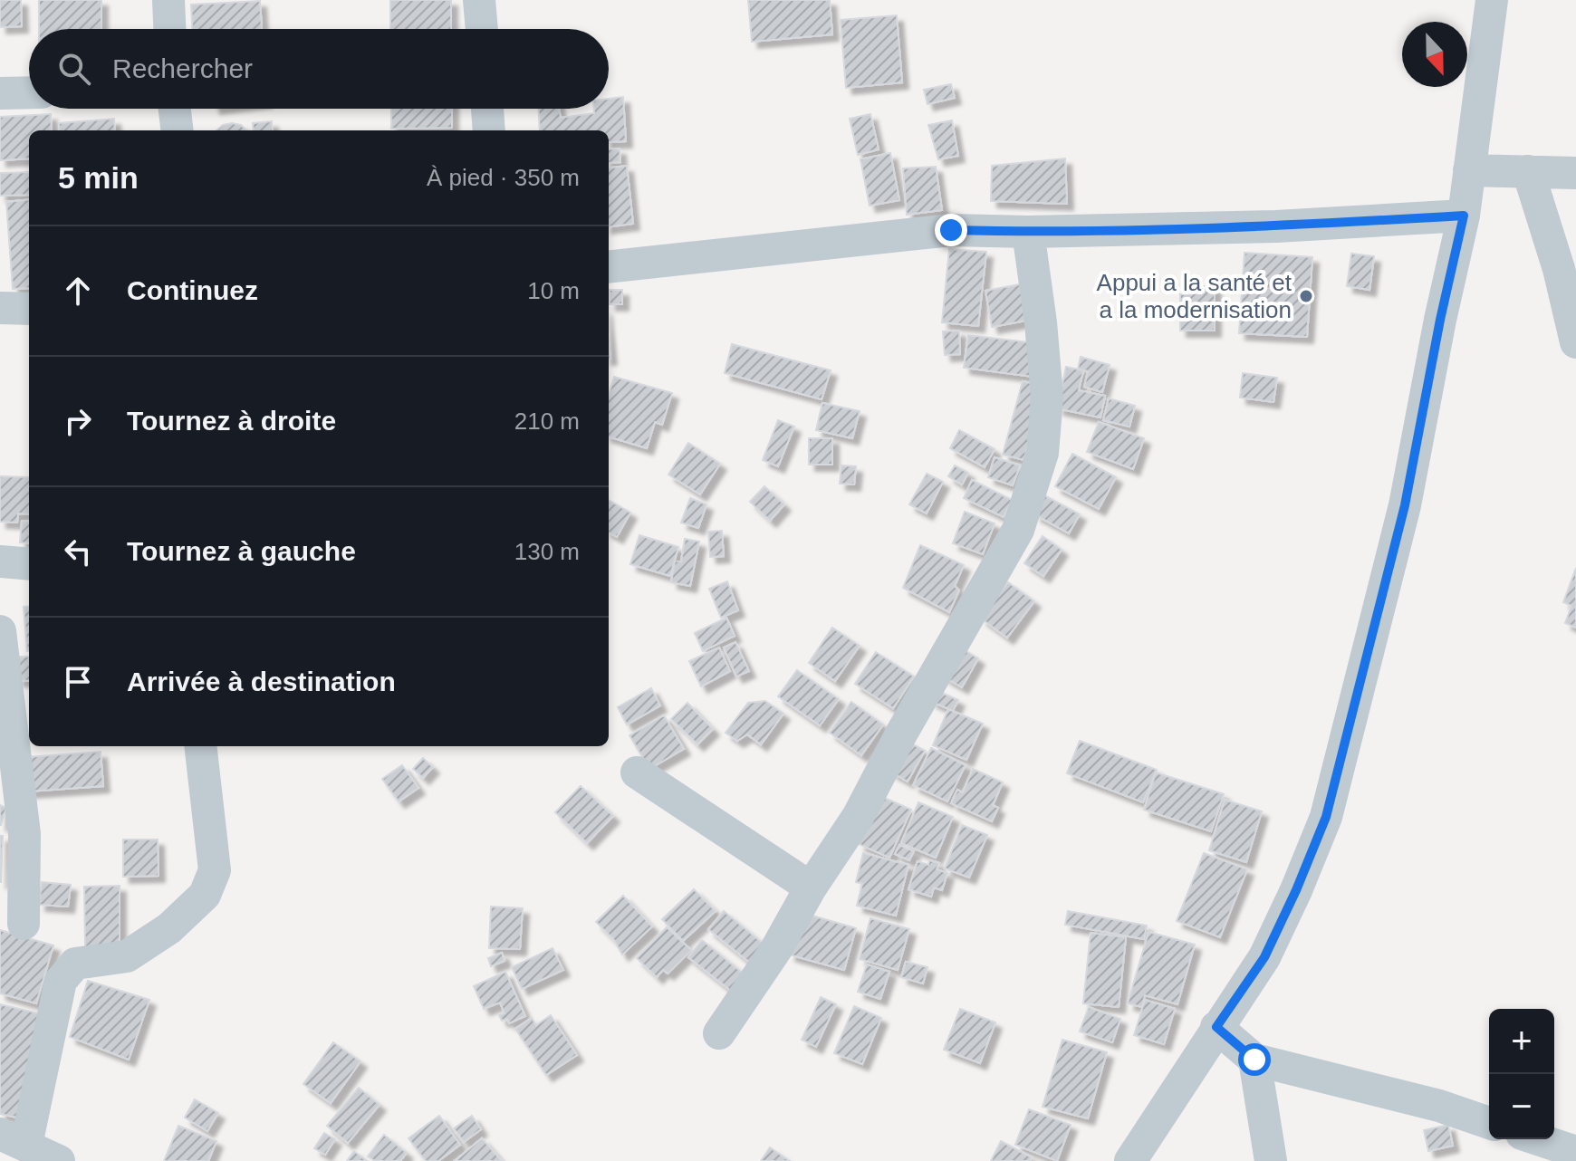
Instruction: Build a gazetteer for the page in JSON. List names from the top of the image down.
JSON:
{
  "places": ["Appui a la santé et a la modernisation"],
  "north": "bottom",
  "page": {
    "search": "Rechercher",
    "heading": ["5 min", "À pied · 350 m"],
    "list": [
      ["Continuez", "10 m"],
      ["Tournez à droite", "210 m"],
      ["Tournez à gauche", "130 m"],
      "Arrivée à destination"
    ],
    "map_buttons": ["+", "−"]
  }
}
